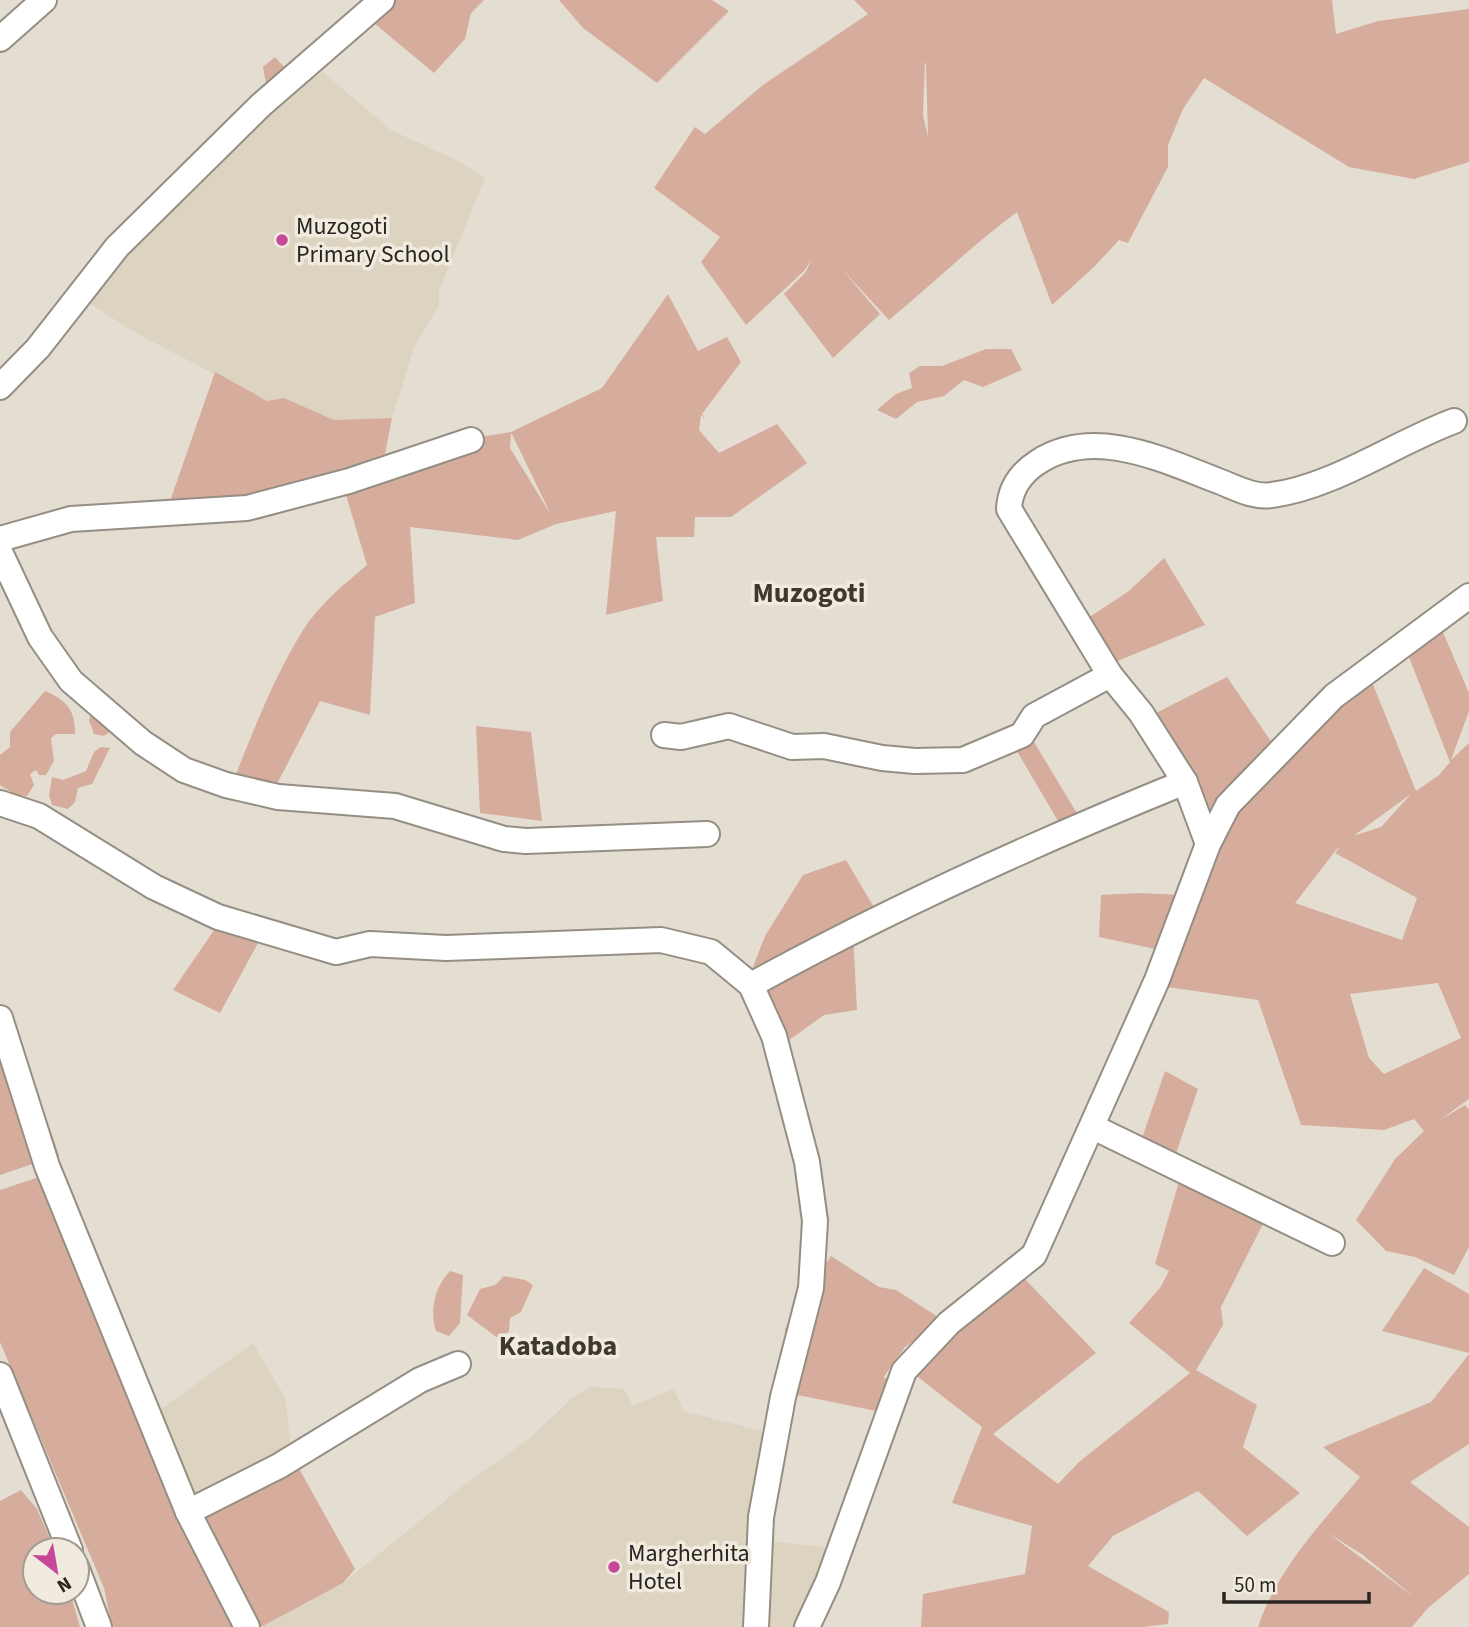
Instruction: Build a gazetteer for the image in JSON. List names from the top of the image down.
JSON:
{
  "districts": ["Muzogoti", "Katadoba"],
  "places": ["Muzogoti Primary School", "Margherhita Hotel"],
  "scale_bar": "50 m",
  "north": "bottom right"
}
